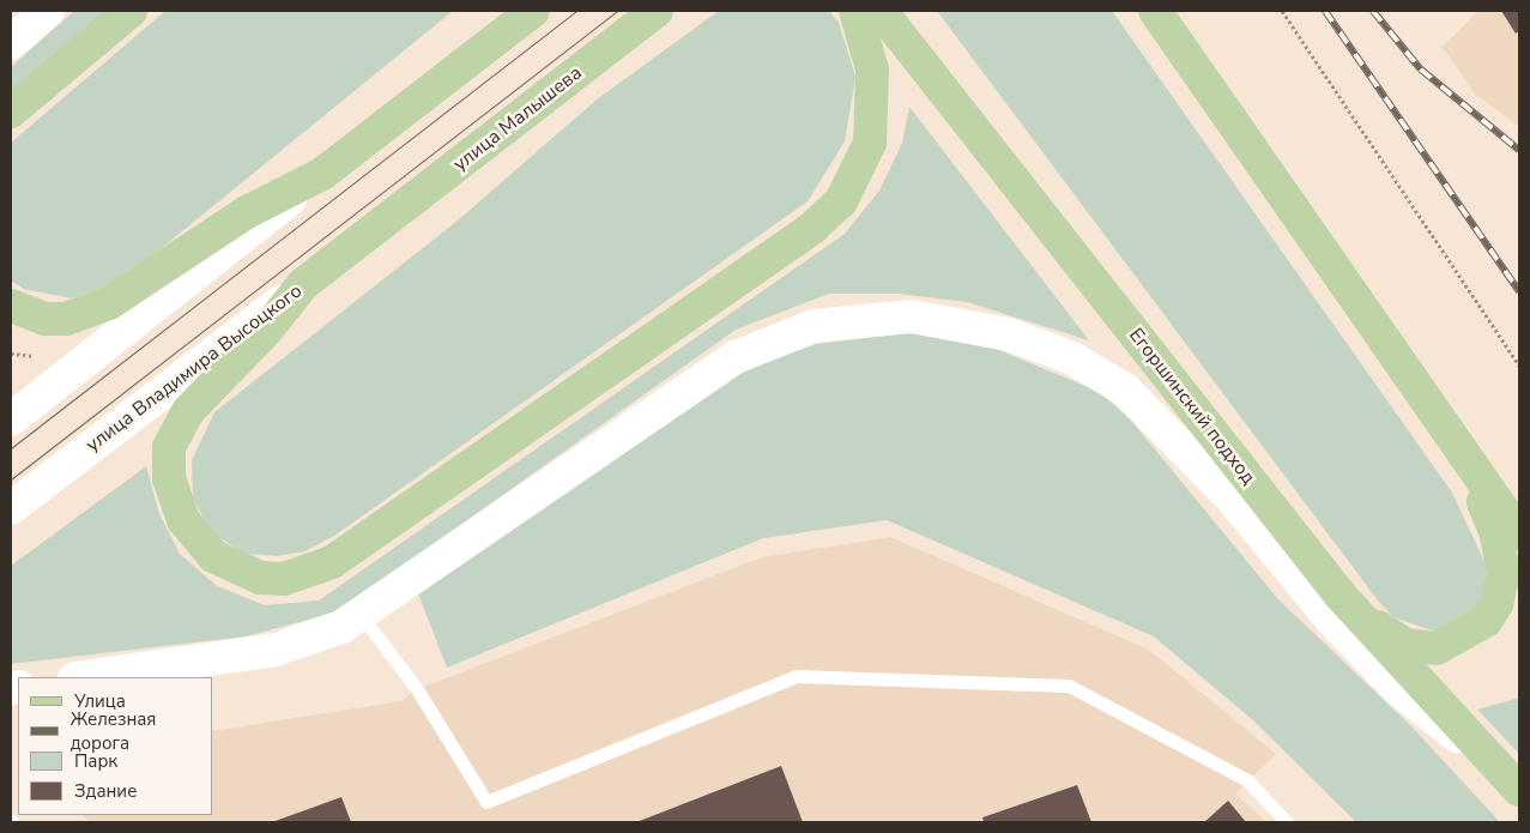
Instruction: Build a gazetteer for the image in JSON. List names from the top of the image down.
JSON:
{
  "streets": {
    "main road": ["улица Малышева", "улица Владимира Высоцкого", "Егоршинский подход"]
  },
  "crossings": [
    ["улица Малышева", "улица Владимира Высоцкого"]
  ],
  "legend": [
    "Улица",
    "Железная дорога",
    "Парк",
    "Здание"
  ]
}
